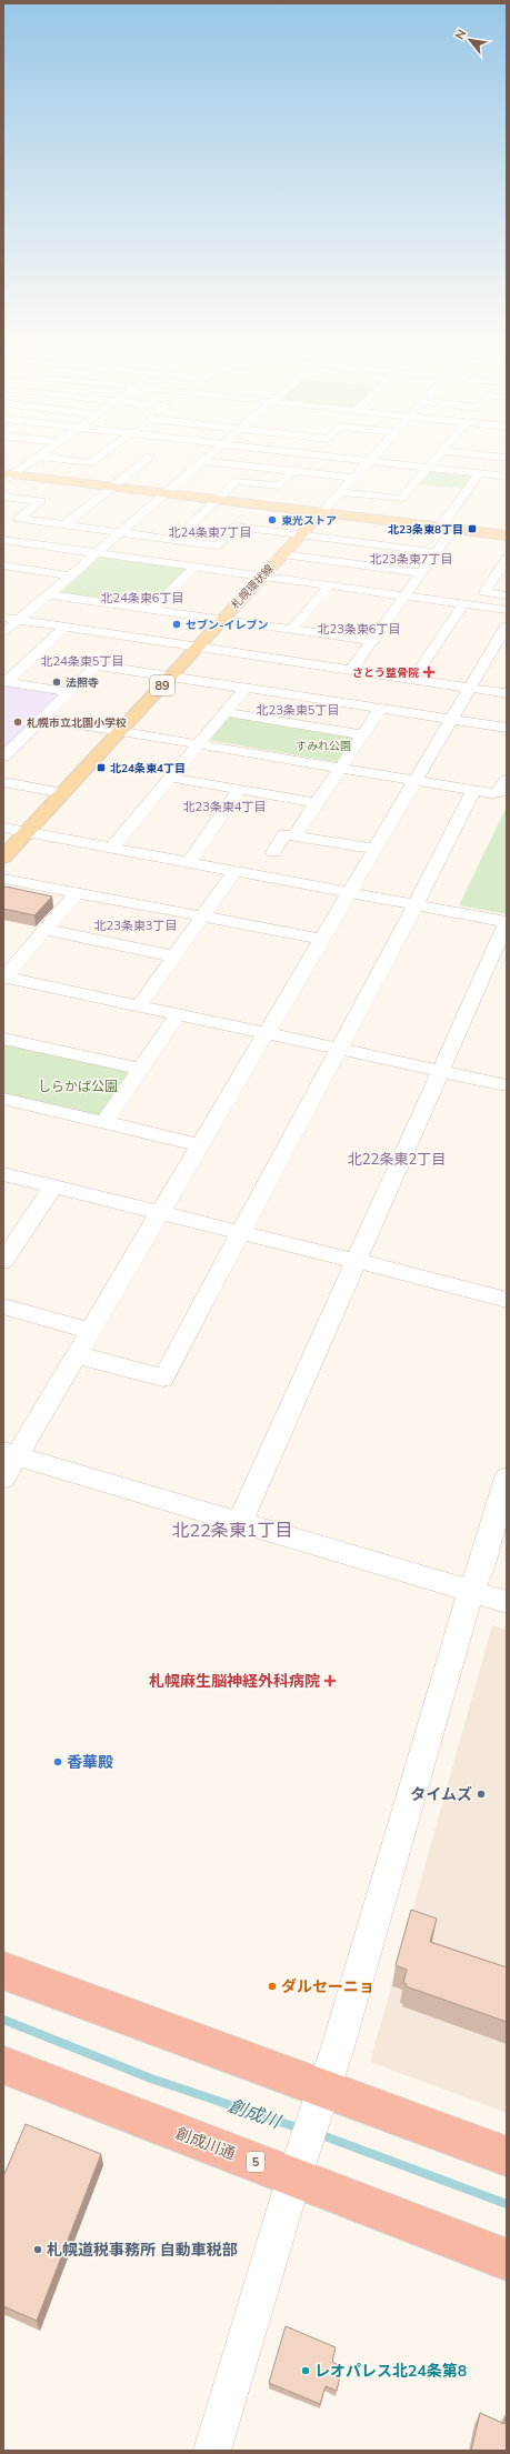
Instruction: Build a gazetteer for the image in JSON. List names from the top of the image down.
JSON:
{
  "streets": {
    "highway": ["創成川通", "5"],
    "main road": ["札幌環状線", "89"]
  },
  "districts": [
    "北24条東7丁目",
    "北23条東7丁目",
    "北24条東6丁目",
    "北23条東6丁目",
    "北24条東5丁目",
    "北23条東5丁目",
    "北23条東4丁目",
    "北23条東3丁目",
    "北22条東2丁目",
    "北22条東1丁目"
  ],
  "water": ["創成川"],
  "parks": ["すみれ公園", "しらかば公園"],
  "places": {
    "other": [
      "東光ストア",
      "セブン-イレブン",
      "法照寺",
      "札幌市立北園小学校",
      "香華殿",
      "タイムズ",
      "ダルセーニョ",
      "札幌道税事務所 自動車税部",
      "レオパレス北24条第8"
    ],
    "transit": ["北23条東8丁目", "北24条東4丁目"],
    "health": ["さとう整骨院", "札幌麻生脳神経外科病院"]
  },
  "north": "top left"
}
